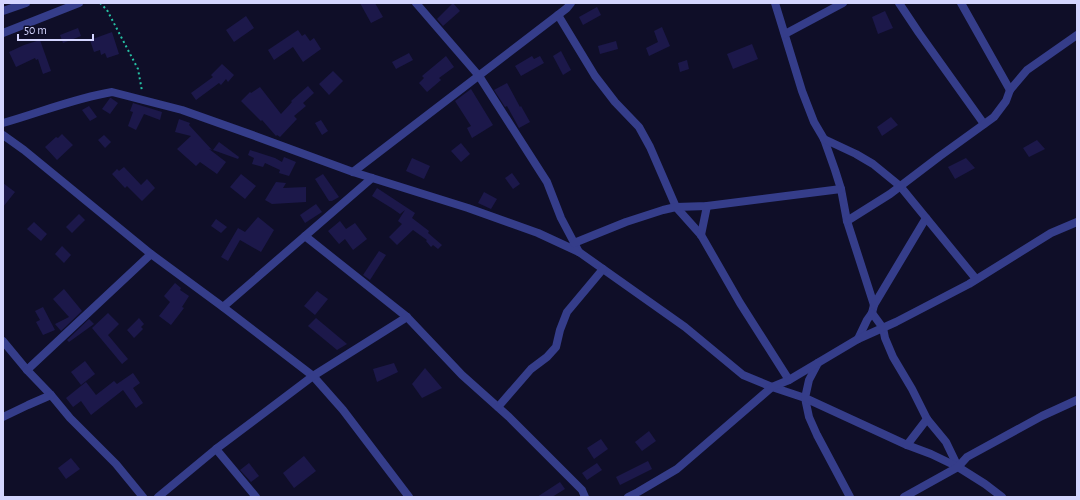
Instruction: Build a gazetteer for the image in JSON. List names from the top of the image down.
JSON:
{
  "scale_bar": "50 m"
}
